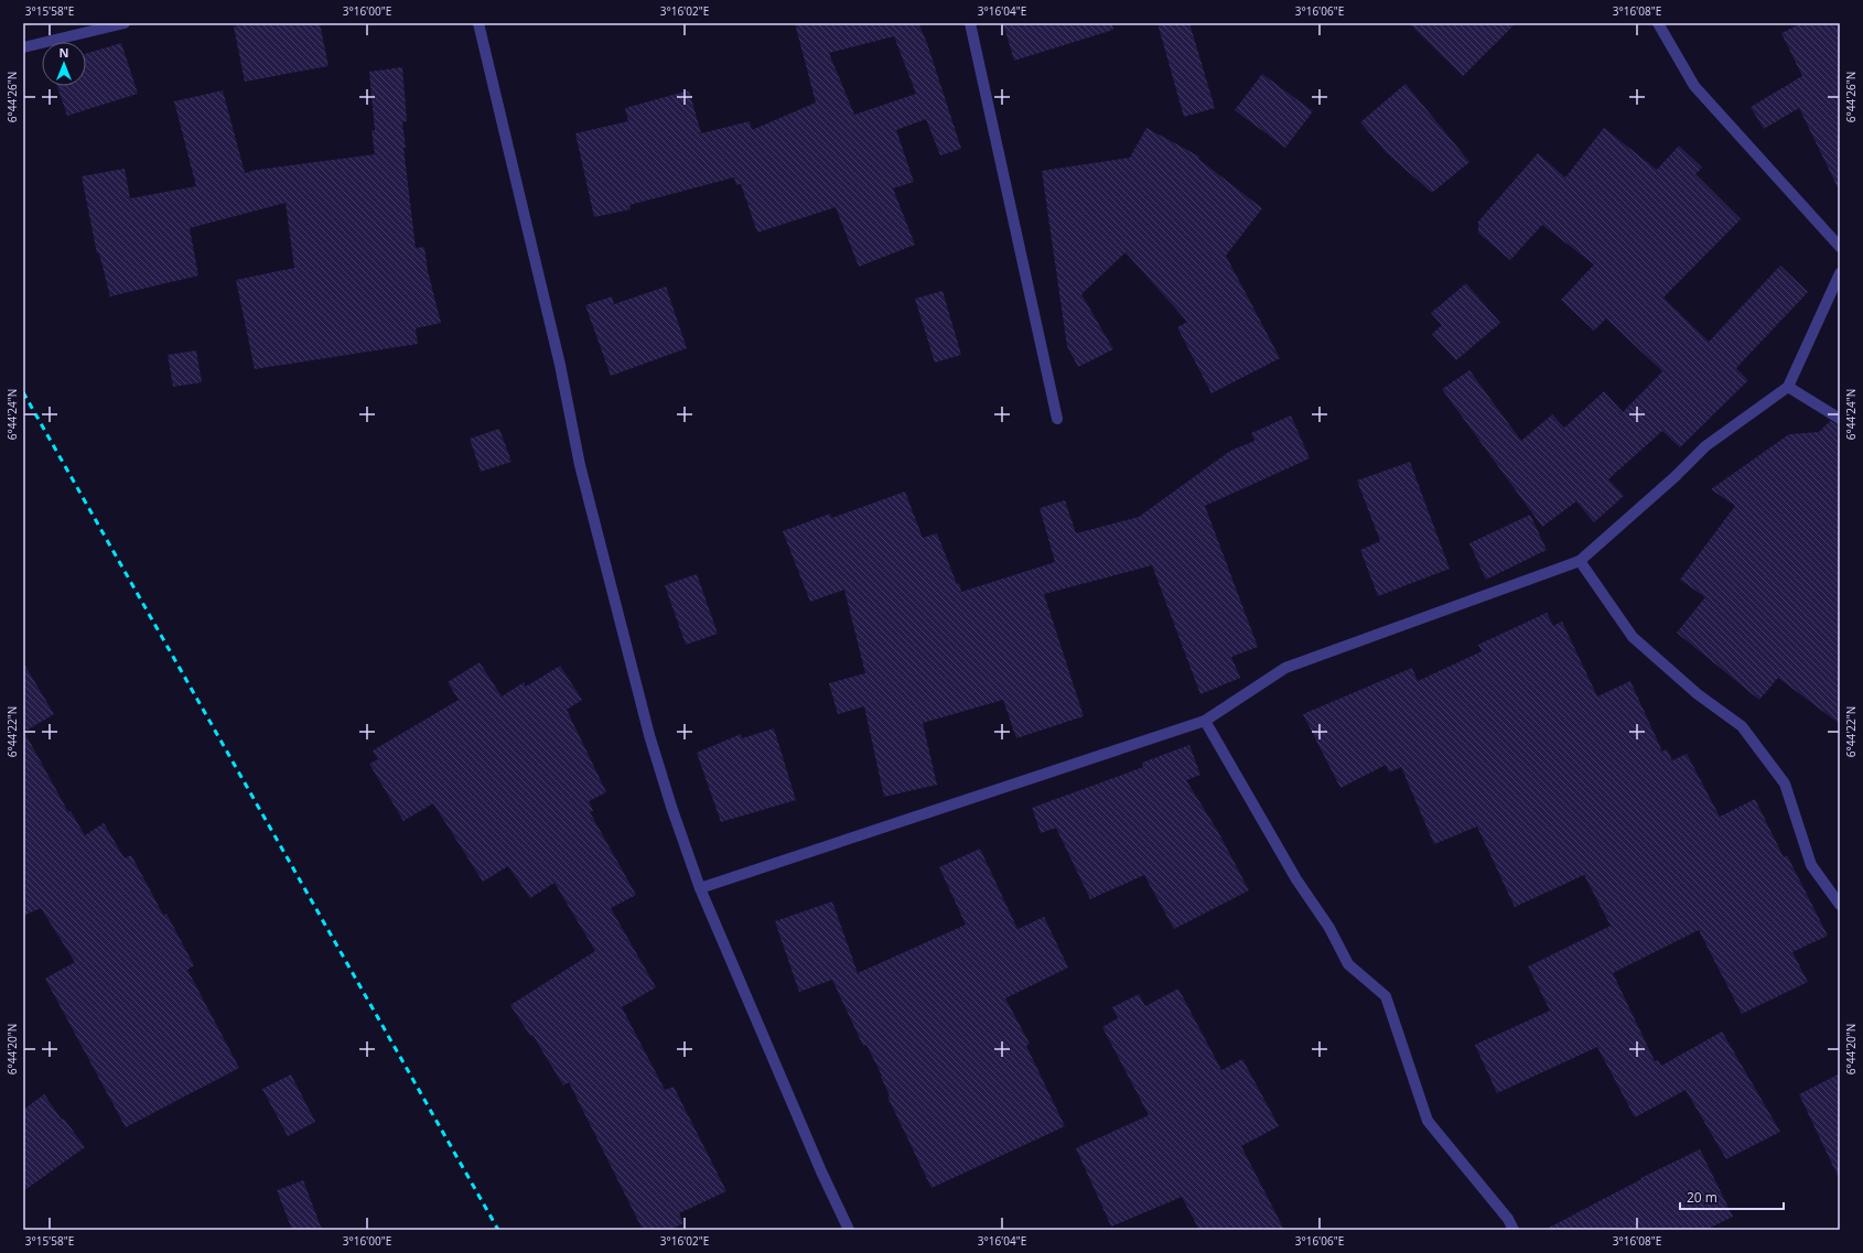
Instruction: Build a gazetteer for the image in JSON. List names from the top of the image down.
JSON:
{
  "scale_bar": "20 m",
  "north": "top",
  "coordinates": [
    "3°15'58\"E",
    "3°16'00\"E",
    "3°16'02\"E",
    "3°16'04\"E",
    "3°16'06\"E",
    "3°16'08\"E",
    "6°44'26\"N",
    "6°44'24\"N",
    "6°44'22\"N",
    "6°44'20\"N"
  ]
}
